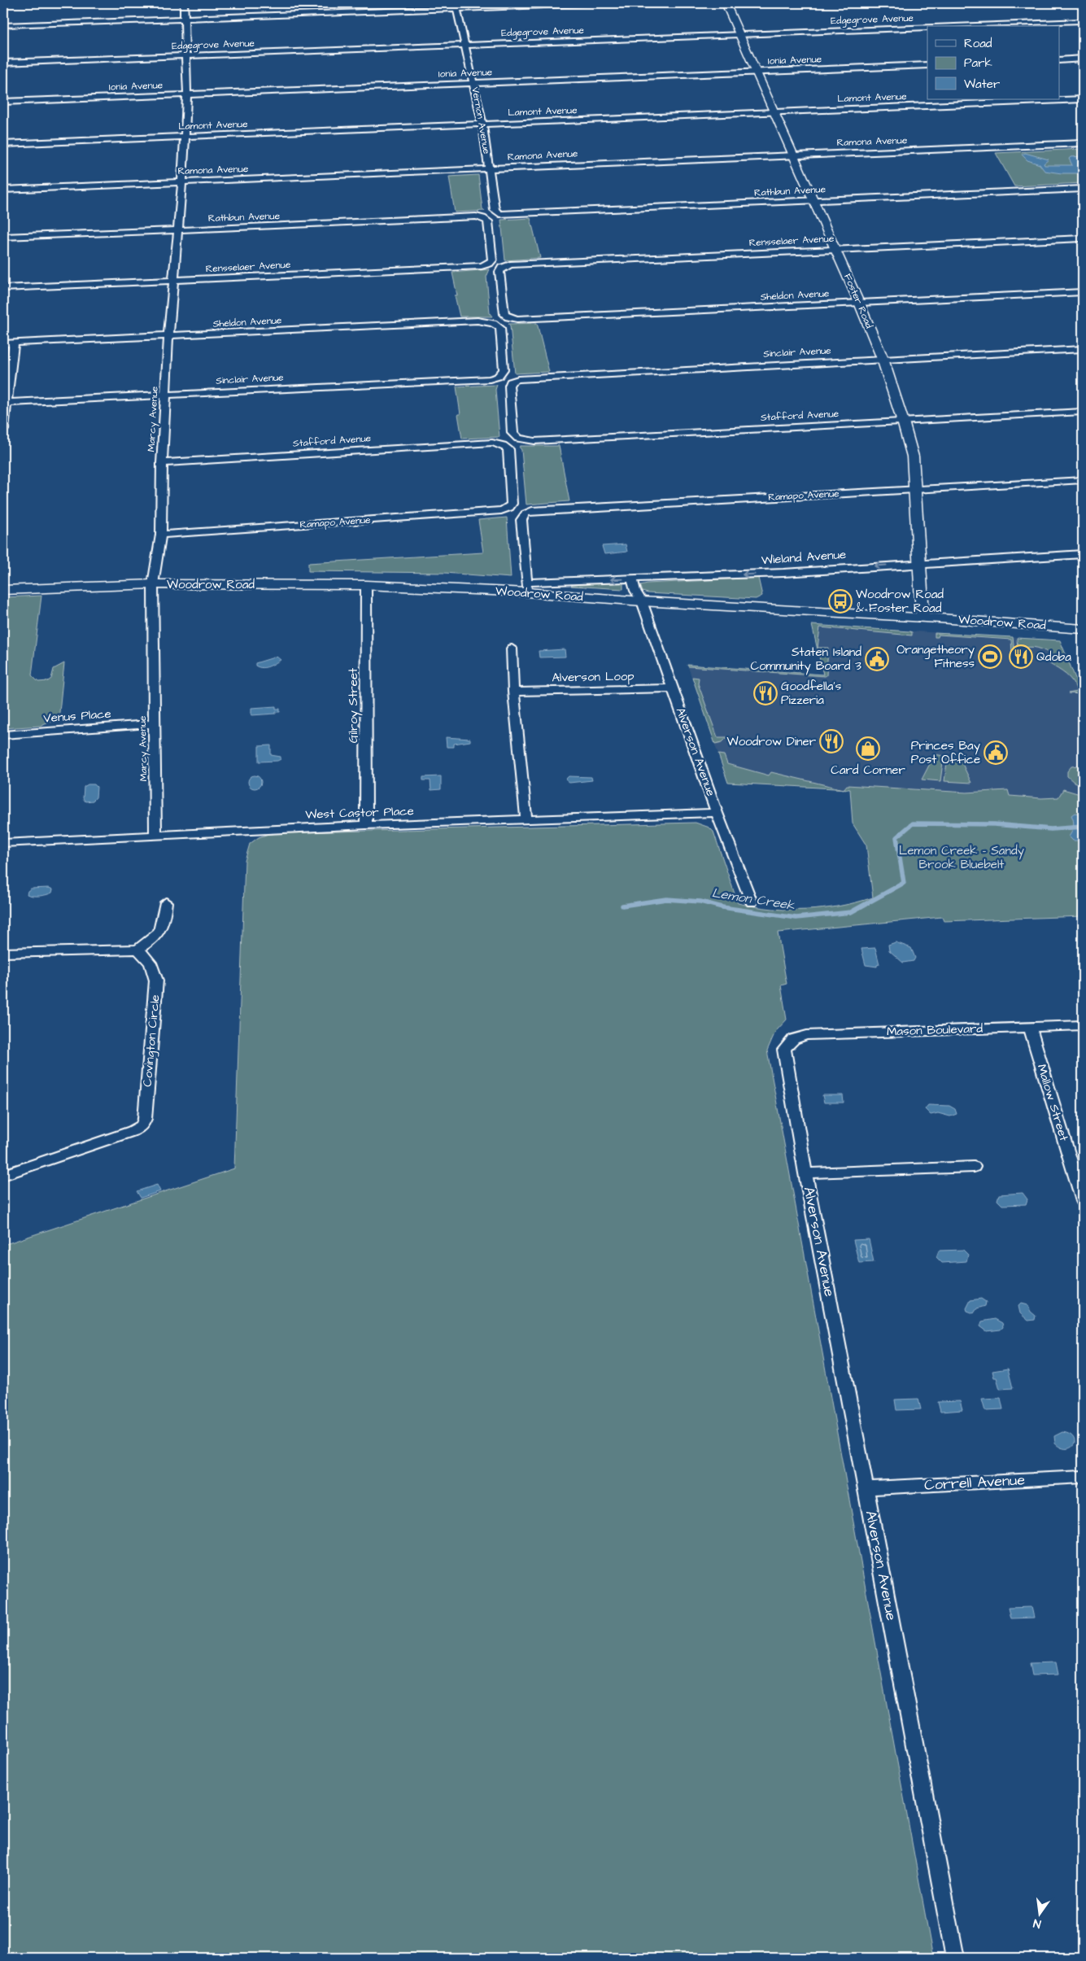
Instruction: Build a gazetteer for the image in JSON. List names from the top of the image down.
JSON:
{
  "streets": {
    "street": [
      "Edgegrove Avenue",
      "Ionia Avenue",
      "Lamont Avenue",
      "Vernon Avenue",
      "Ramona Avenue",
      "Rathbun Avenue",
      "Rensselaer Avenue",
      "Sheldon Avenue",
      "Foster Road",
      "Sinclair Avenue",
      "Stafford Avenue",
      "Marcy Avenue",
      "Ramapo Avenue",
      "Wieland Avenue",
      "Woodrow Road",
      "Alverson Loop",
      "Gilroy Street",
      "Venus Place",
      "Alverson Avenue",
      "West Castor Place",
      "Mason Boulevard",
      "Covington Circle",
      "Mallow Street",
      "Correll Avenue"
    ]
  },
  "crossings": [
    ["Edgegrove Avenue", "Vernon Avenue"],
    ["Edgegrove Avenue", "Foster Road"],
    ["Edgegrove Avenue", "Marcy Avenue"],
    ["Ionia Avenue", "Vernon Avenue"],
    ["Ionia Avenue", "Foster Road"],
    ["Ionia Avenue", "Marcy Avenue"],
    ["Lamont Avenue", "Vernon Avenue"],
    ["Lamont Avenue", "Foster Road"],
    ["Lamont Avenue", "Marcy Avenue"],
    ["Vernon Avenue", "Ramona Avenue"],
    ["Vernon Avenue", "Rathbun Avenue"],
    ["Ramona Avenue", "Foster Road"],
    ["Ramona Avenue", "Marcy Avenue"],
    ["Rathbun Avenue", "Rensselaer Avenue"],
    ["Rathbun Avenue", "Foster Road"],
    ["Rathbun Avenue", "Marcy Avenue"],
    ["Rensselaer Avenue", "Sheldon Avenue"],
    ["Rensselaer Avenue", "Foster Road"],
    ["Rensselaer Avenue", "Marcy Avenue"],
    ["Sheldon Avenue", "Foster Road"],
    ["Sheldon Avenue", "Sinclair Avenue"],
    ["Sheldon Avenue", "Marcy Avenue"],
    ["Foster Road", "Sinclair Avenue"],
    ["Foster Road", "Stafford Avenue"],
    ["Foster Road", "Ramapo Avenue"],
    ["Foster Road", "Wieland Avenue"],
    ["Foster Road", "Woodrow Road"],
    ["Sinclair Avenue", "Stafford Avenue"],
    ["Sinclair Avenue", "Marcy Avenue"],
    ["Stafford Avenue", "Marcy Avenue"],
    ["Stafford Avenue", "Ramapo Avenue"],
    ["Marcy Avenue", "Ramapo Avenue"],
    ["Marcy Avenue", "Woodrow Road"],
    ["Marcy Avenue", "Venus Place"],
    ["Marcy Avenue", "West Castor Place"],
    ["Ramapo Avenue", "Wieland Avenue"],
    ["Ramapo Avenue", "Woodrow Road"],
    ["Wieland Avenue", "Woodrow Road"],
    ["Wieland Avenue", "Alverson Avenue"],
    ["Woodrow Road", "Gilroy Street"],
    ["Woodrow Road", "Alverson Avenue"],
    ["Alverson Loop", "Alverson Avenue"],
    ["Gilroy Street", "West Castor Place"],
    ["Alverson Avenue", "West Castor Place"],
    ["Alverson Avenue", "Mason Boulevard"],
    ["Alverson Avenue", "Correll Avenue"],
    ["Mason Boulevard", "Mallow Street"]
  ],
  "one_way": ["Wieland Avenue"],
  "water": ["Lemon Creek"],
  "parks": ["Lemon Creek - Sandy Brook Bluebelt"],
  "places": {
    "bus stop": ["Woodrow Road & Foster Road"],
    "sports": ["Orangetheory Fitness"],
    "restaurant": ["Qdoba", "Goodfella's Pizzeria", "Woodrow Diner"],
    "public building": ["Staten Island Community Board 3", "Princes Bay Post Office"],
    "shop": ["Card Corner"]
  },
  "legend": ["Road", "Park", "Water"],
  "north": "bottom"
}
